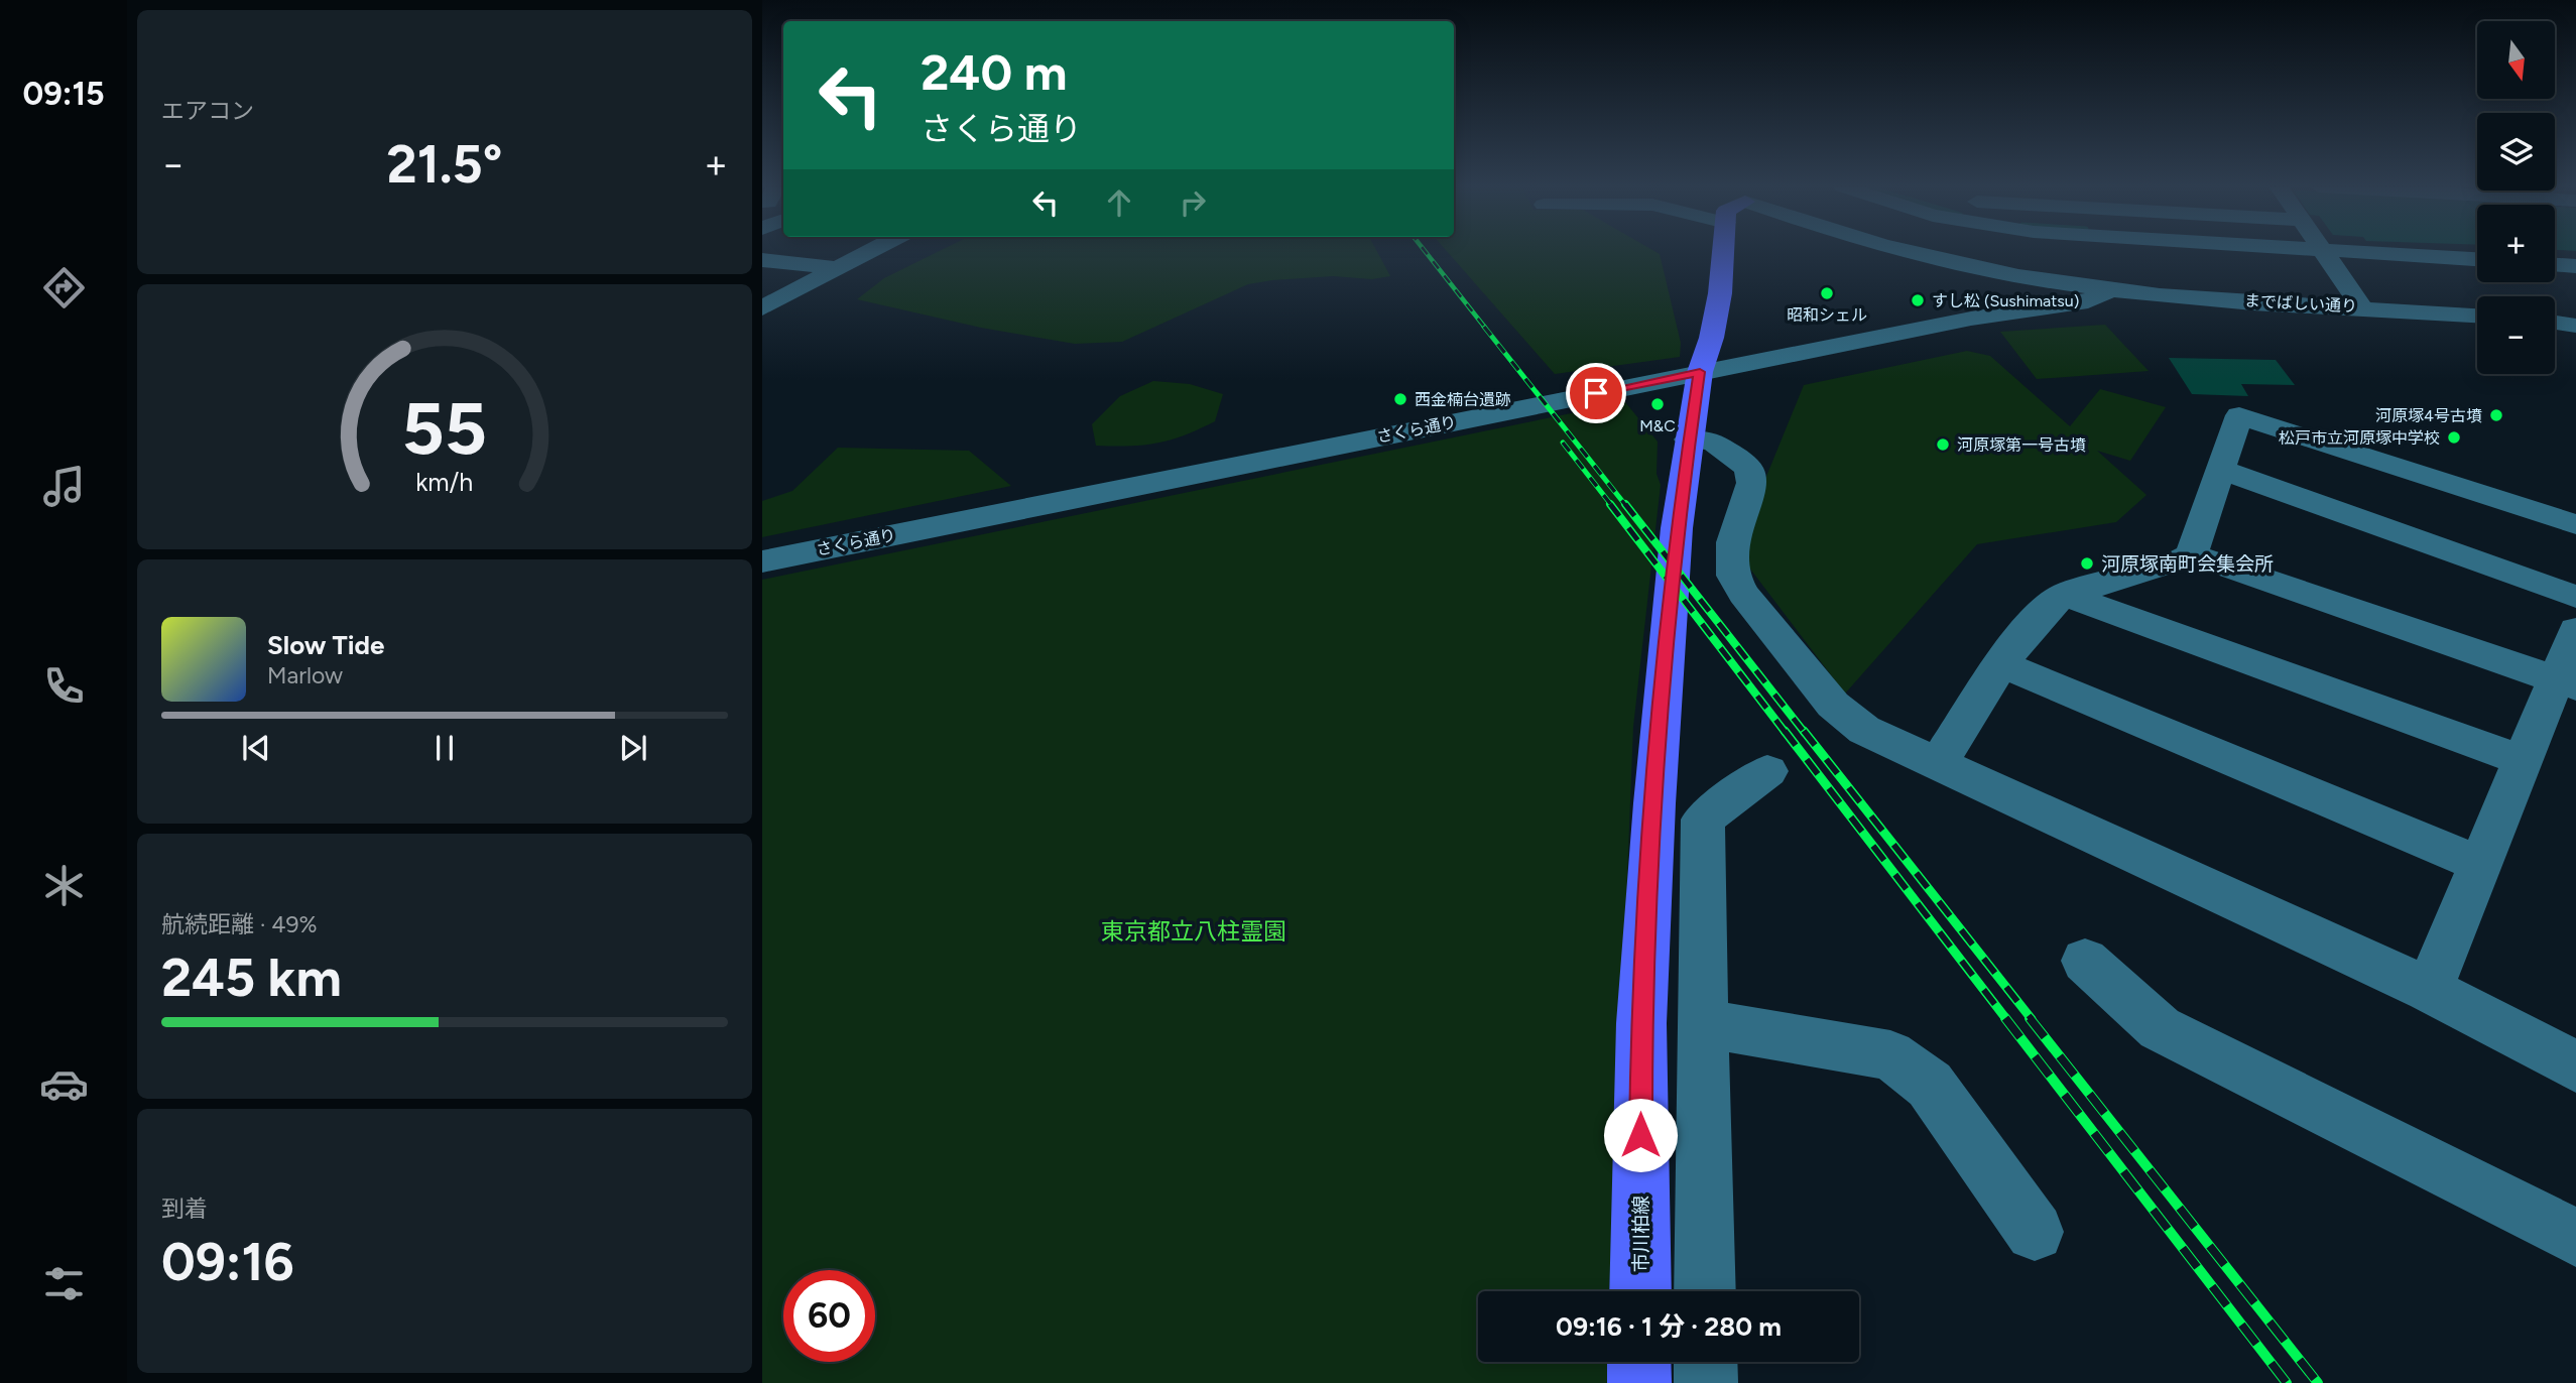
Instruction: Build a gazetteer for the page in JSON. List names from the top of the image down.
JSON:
{
  "streets": {
    "main road": ["市川柏線"],
    "street": ["までばしい通り", "さくら通り"]
  },
  "crossings": [
    ["までばしい通り", "さくら通り"],
    ["さくら通り", "市川柏線"]
  ],
  "parks": ["東京都立八柱霊園"],
  "places": [
    "昭和シェル",
    "すし松 (Sushimatsu)",
    "西金楠台遺跡",
    "M&C",
    "河原塚4号古墳",
    "松戸市立河原塚中学校",
    "河原塚第一号古墳",
    "河原塚南町会集会所"
  ],
  "north": "bottom",
  "page": {
    "tabs": "09:15",
    "tile": [
      "エアコン",
      ["航続距離 · 49%", "245 km"],
      ["到着", "09:16"]
    ],
    "map_buttons": ["+", "−"],
    "turn": ["240 m", "さくら通り"],
    "heat": ["−", "21.5°", "+"],
    "song": ["Slow Tide", "Marlow"],
    "limit": "60",
    "trip": "09:16 · 1 分 · 280 m",
    "gauge": ["55", "km/h"]
  }
}
